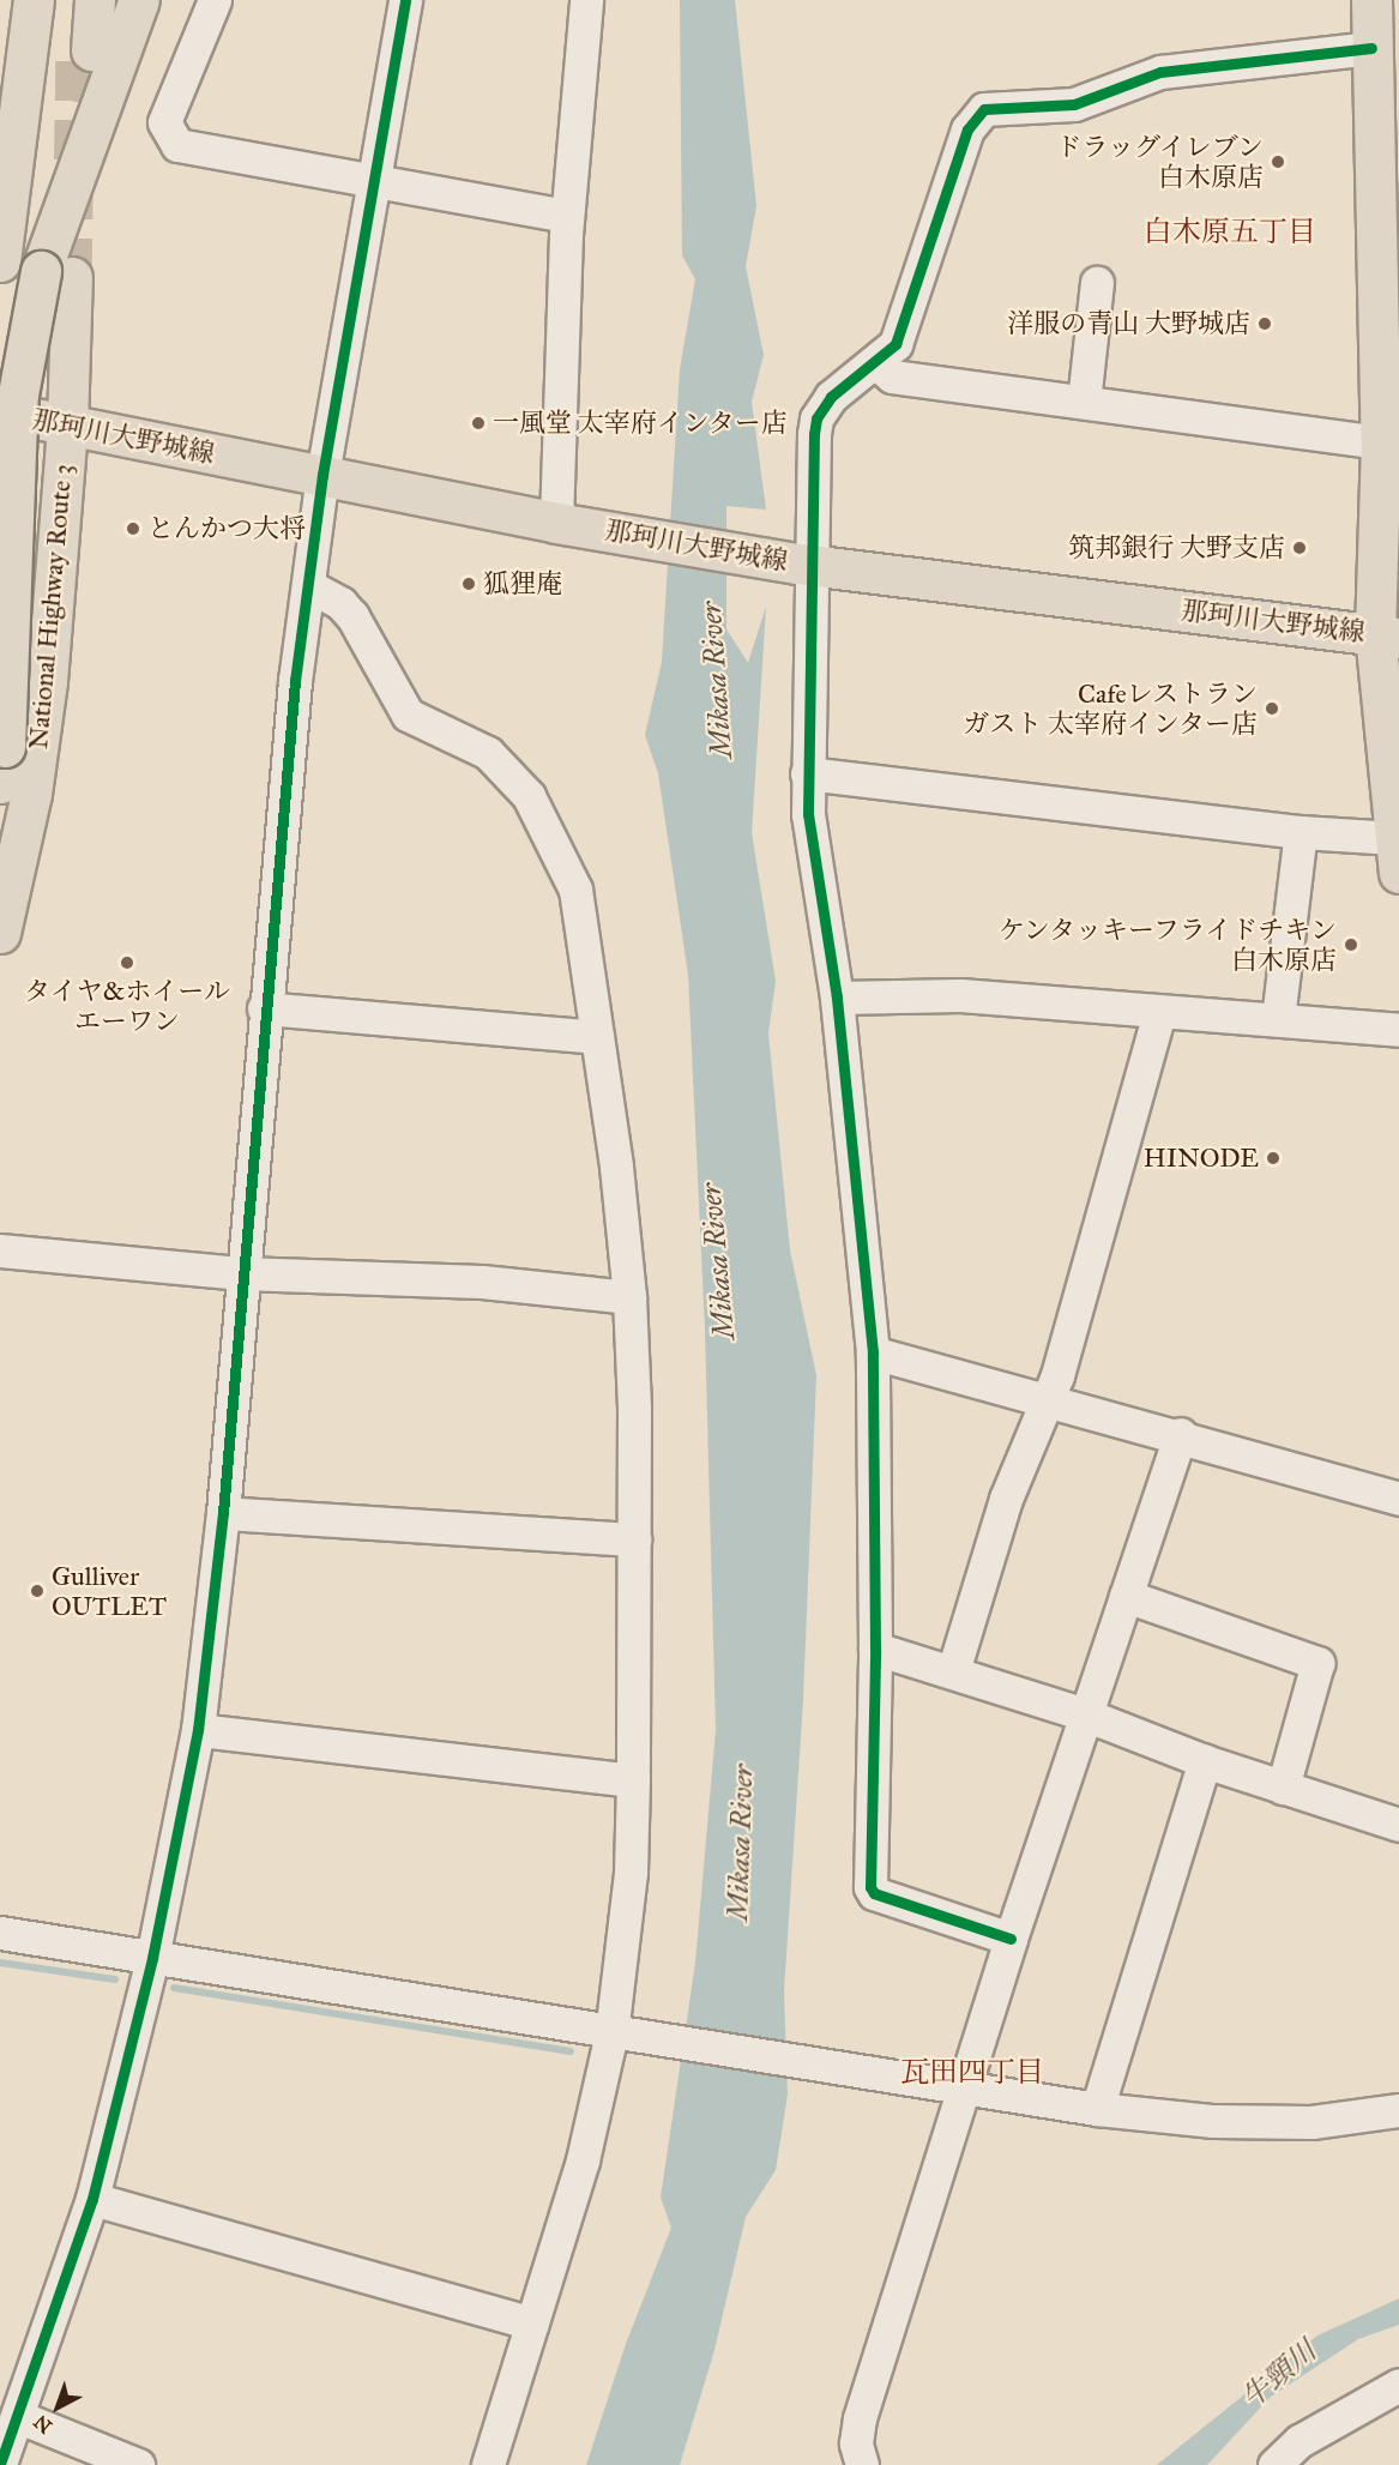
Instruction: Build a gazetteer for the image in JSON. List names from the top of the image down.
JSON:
{
  "streets": {
    "main road": ["那珂川大野城線", "National Highway Route 3"]
  },
  "crossings": [
    ["那珂川大野城線", "National Highway Route 3"]
  ],
  "districts": ["白木原五丁目", "瓦田四丁目"],
  "water": ["Mikasa River", "牛頸川"],
  "places": [
    "ドラッグイレブン 白木原店",
    "洋服の青山 大野城店",
    "一風堂 太宰府インター店",
    "とんかつ大将",
    "筑邦銀行 大野支店",
    "狐狸庵",
    "Cafeレストラン ガスト 太宰府インター店",
    "ケンタッキーフライドチキン 白木原店",
    "タイヤ&ホイール エーワン",
    "HINODE",
    "Gulliver OUTLET"
  ],
  "north": "bottom left"
}
